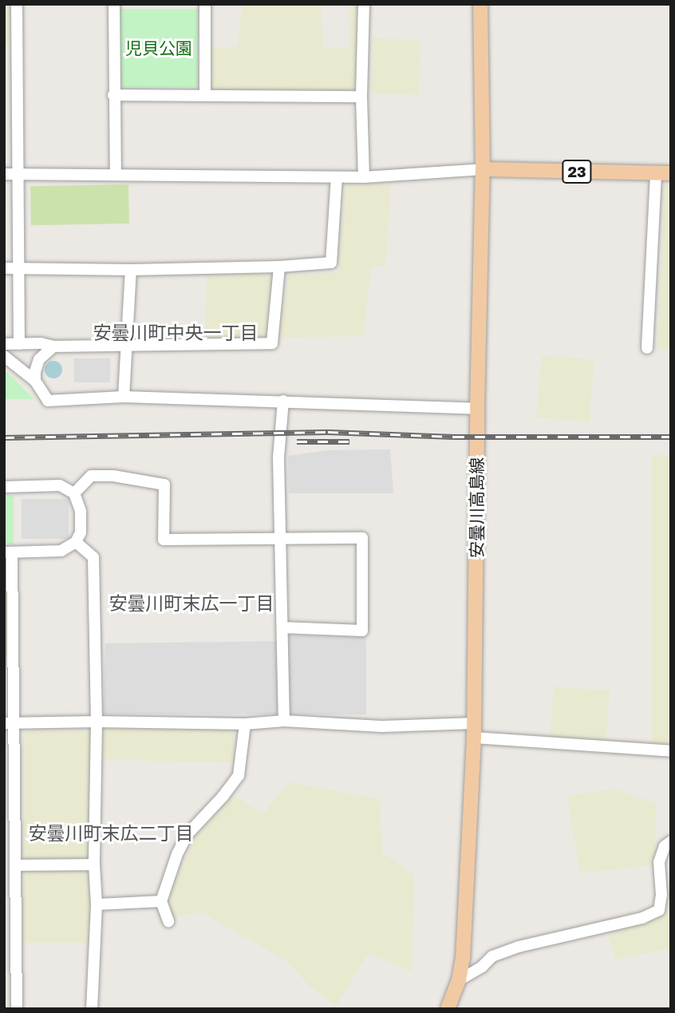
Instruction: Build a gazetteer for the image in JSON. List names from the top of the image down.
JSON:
{
  "streets": {
    "main road": ["23", "安曇川高島線"]
  },
  "crossings": [
    ["23", "安曇川高島線"]
  ],
  "districts": ["安曇川町中央一丁目", "安曇川町末広一丁目", "安曇川町末広二丁目"],
  "parks": ["児貝公園"]
}
